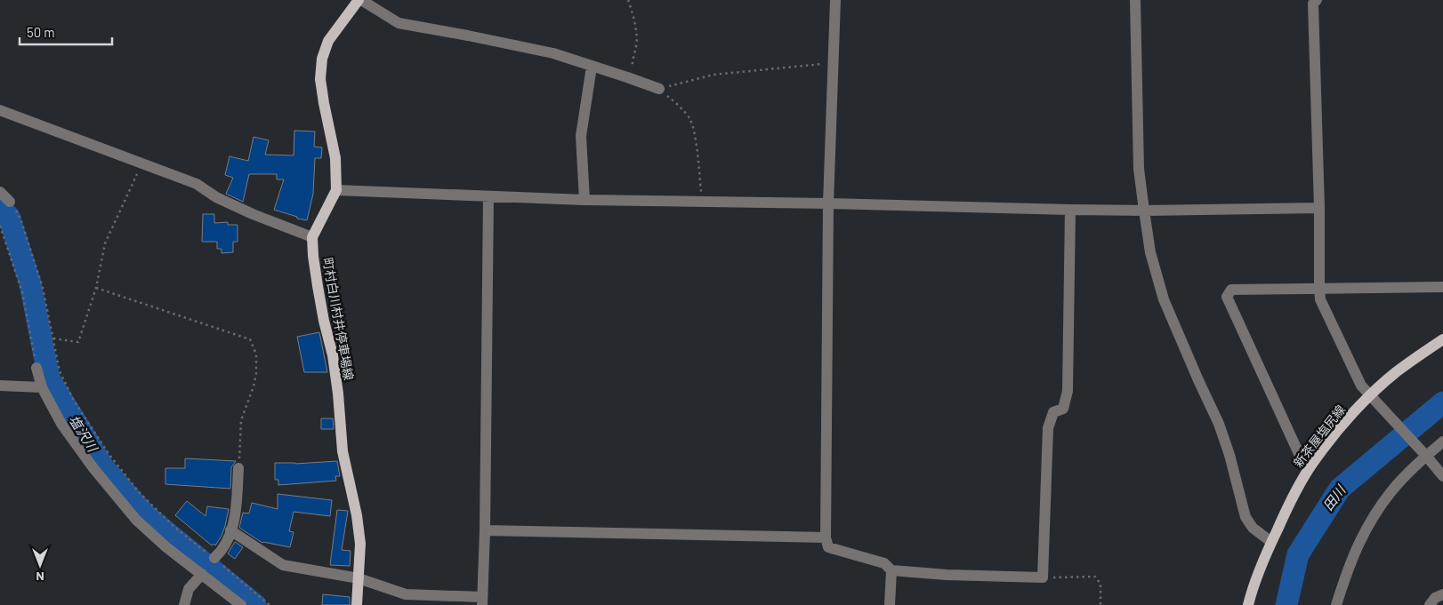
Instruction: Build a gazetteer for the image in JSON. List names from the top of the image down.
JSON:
{
  "streets": {
    "main road": ["町村白川村井停車場線", "新茶屋塩尻線"]
  },
  "water": ["塩沢川", "田川"],
  "scale_bar": "50 m",
  "north": "bottom"
}
